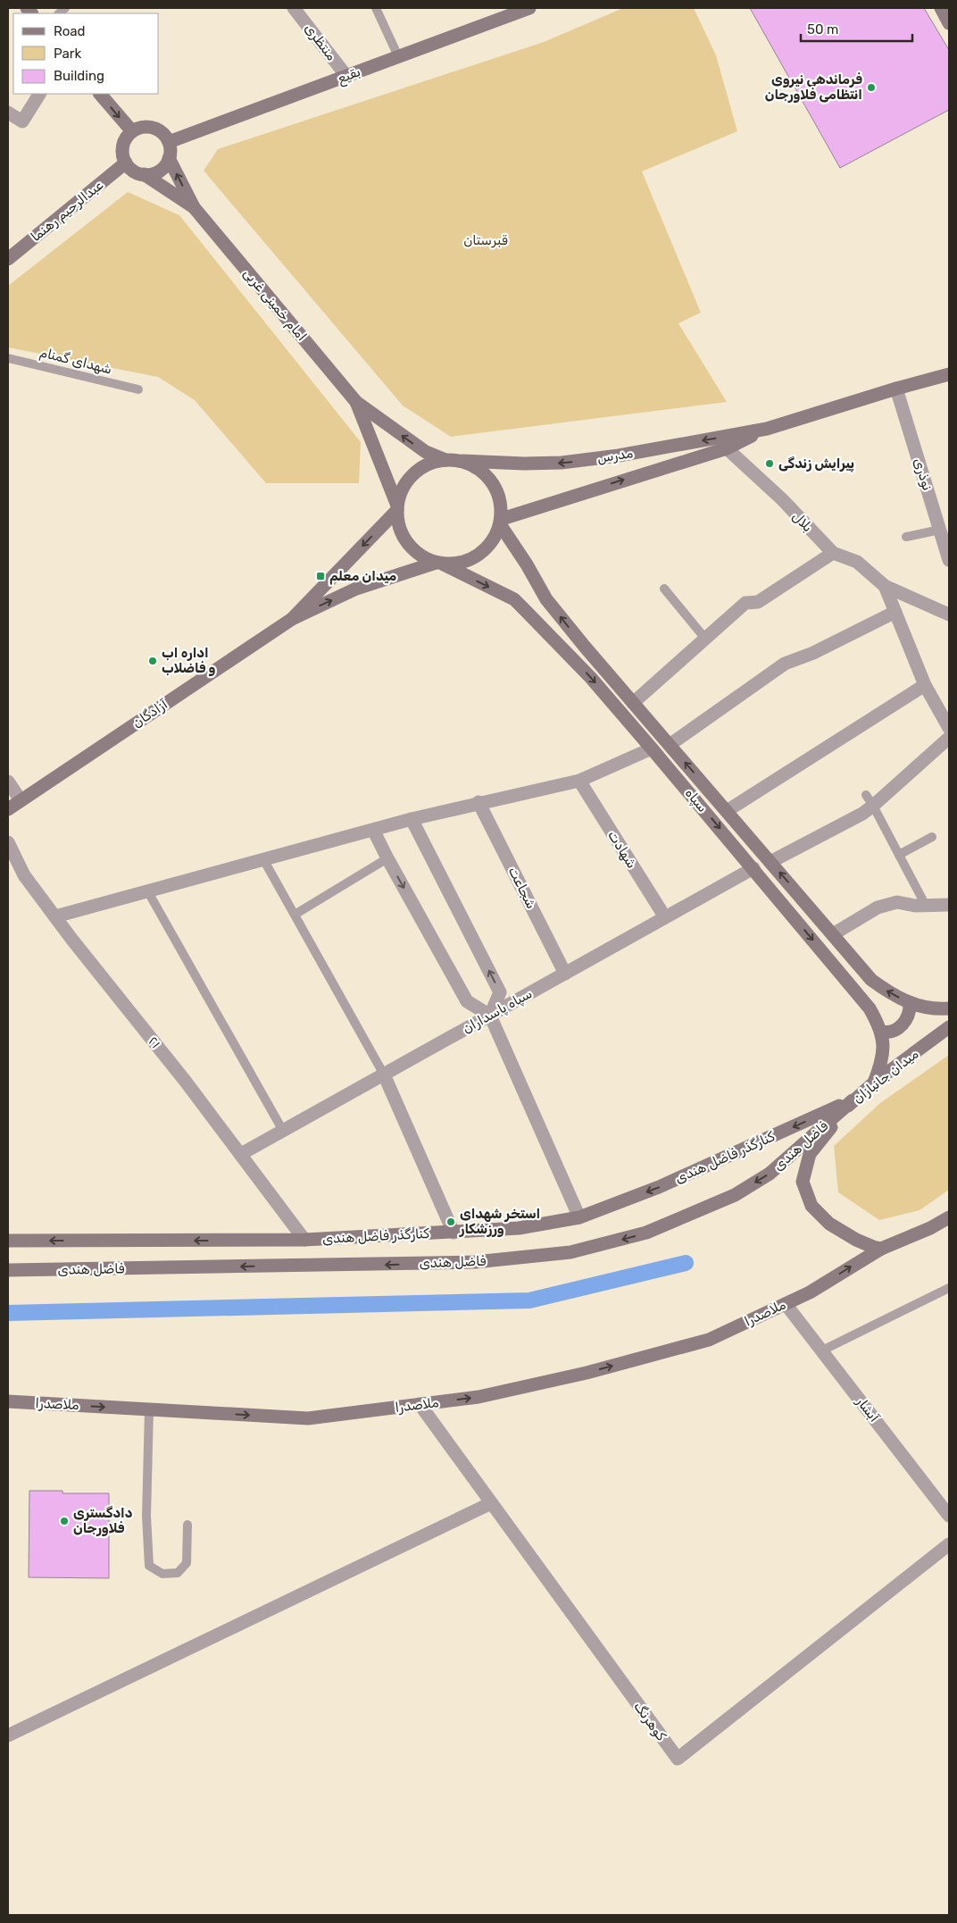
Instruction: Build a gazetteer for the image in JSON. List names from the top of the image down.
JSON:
{
  "streets": {
    "main road": [
      "بقیع",
      "عبدالرحیم رهنما",
      "امام خمینی غربی",
      "مدرس",
      "آزادگان",
      "سپاه",
      "میدان جانبازان",
      "فاضل هندی",
      "کنارگذر فاضل هندی",
      "ملاصدرا"
    ],
    "street": [
      "منتظری",
      "نوذری",
      "بلال",
      "شهادت",
      "شجاعت",
      "سپاه پاسداران",
      "۲۱",
      "آبشار",
      "کوهرنگ"
    ],
    "lane": ["شهدای گمنام"]
  },
  "crossings": [
    ["منتظری", "بقیع"],
    ["بقیع", "عبدالرحیم رهنما"],
    ["بقیع", "امام خمینی غربی"],
    ["عبدالرحیم رهنما", "امام خمینی غربی"],
    ["امام خمینی غربی", "مدرس"],
    ["امام خمینی غربی", "سپاه"],
    ["مدرس", "نوذری"],
    ["مدرس", "بلال"],
    ["مدرس", "سپاه"],
    ["سپاه", "سپاه پاسداران"],
    ["سپاه", "میدان جانبازان"],
    ["شهادت", "سپاه پاسداران"],
    ["شجاعت", "سپاه پاسداران"],
    ["سپاه پاسداران", "۲۱"],
    ["۲۱", "کنارگذر فاضل هندی"],
    ["میدان جانبازان", "فاضل هندی"],
    ["میدان جانبازان", "کنارگذر فاضل هندی"],
    ["میدان جانبازان", "ملاصدرا"],
    ["فاضل هندی", "کنارگذر فاضل هندی"],
    ["ملاصدرا", "آبشار"],
    ["ملاصدرا", "کوهرنگ"]
  ],
  "one_way": ["فاضل هندی", "کنارگذر فاضل هندی", "ملاصدرا"],
  "parks": ["قبرستان"],
  "places": {
    "other": [
      "فرماندهی نیروی انتظامی فلاورجان",
      "پیرایش زندگی",
      "اداره اب و فاضلاب",
      "استخر شهدای ورزشکار",
      "دادگستری فلاورجان"
    ],
    "transit": ["میدان معلم"]
  },
  "legend": ["Road", "Park", "Building"],
  "scale_bar": "50 m"
}
